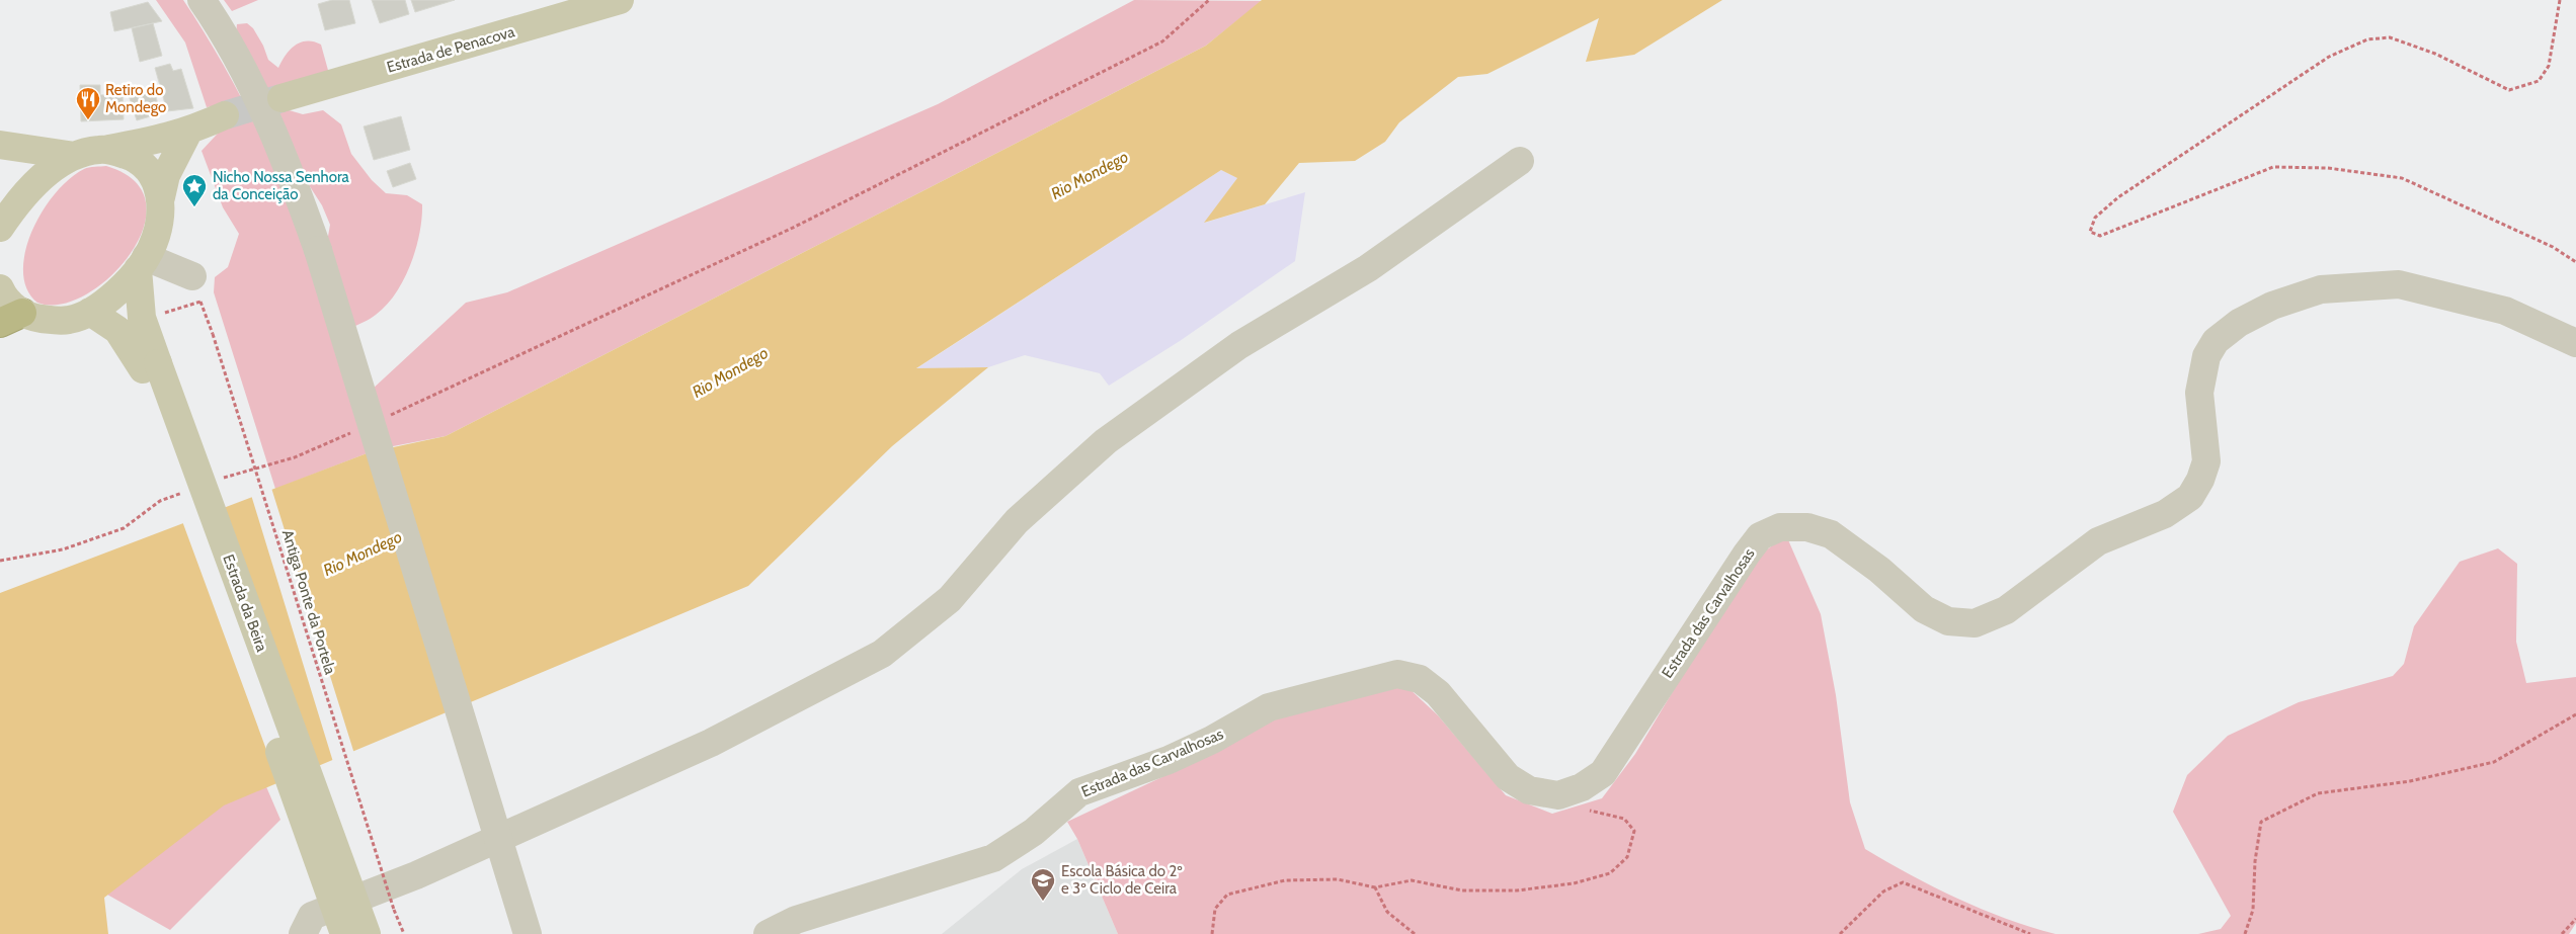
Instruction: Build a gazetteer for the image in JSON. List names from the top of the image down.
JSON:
{
  "streets": {
    "main road": ["Estrada de Penacova", "Estrada da Beira"],
    "street": ["Estrada das Carvalhosas"],
    "path": ["Antiga Ponte da Portela"]
  },
  "water": ["Rio Mondego"],
  "places": {
    "restaurant": ["Retiro do Mondego"],
    "place": ["Nicho Nossa Senhora da Conceição"],
    "school or university": ["Escola Básica do 2º e 3º Ciclo de Ceira"]
  }
}
